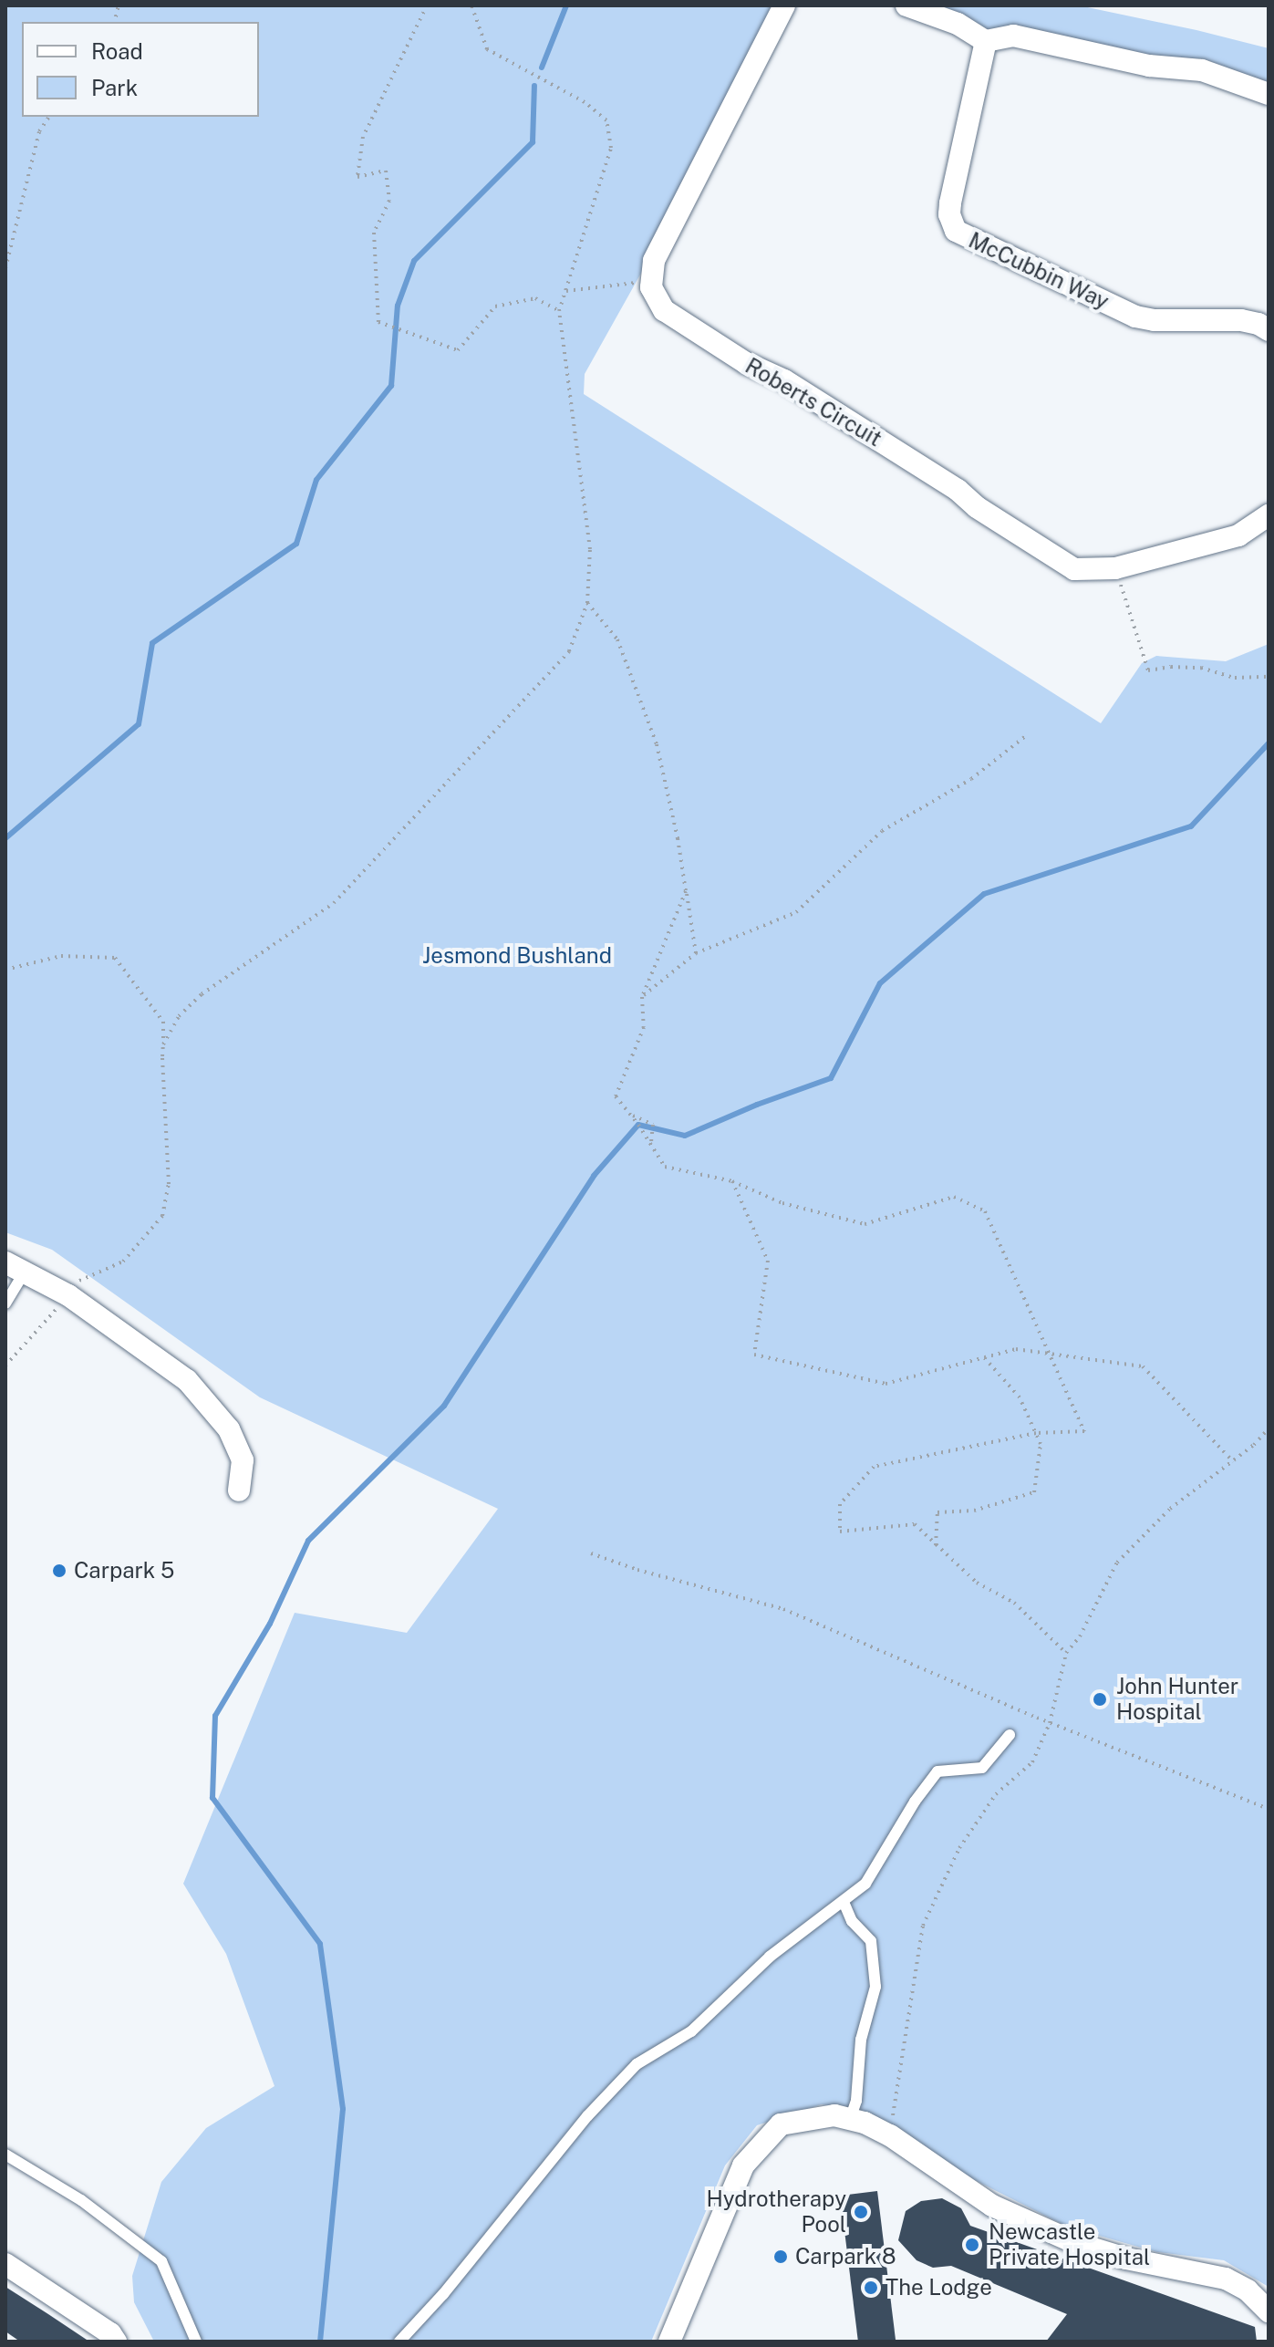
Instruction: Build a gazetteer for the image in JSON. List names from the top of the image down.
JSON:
{
  "streets": {
    "street": ["McCubbin Way", "Roberts Circuit"]
  },
  "parks": ["Jesmond Bushland"],
  "places": [
    "Carpark 5",
    "John Hunter Hospital",
    "Hydrotherapy Pool",
    "Newcastle Private Hospital",
    "Carpark 8",
    "The Lodge"
  ],
  "legend": ["Road", "Park"]
}
